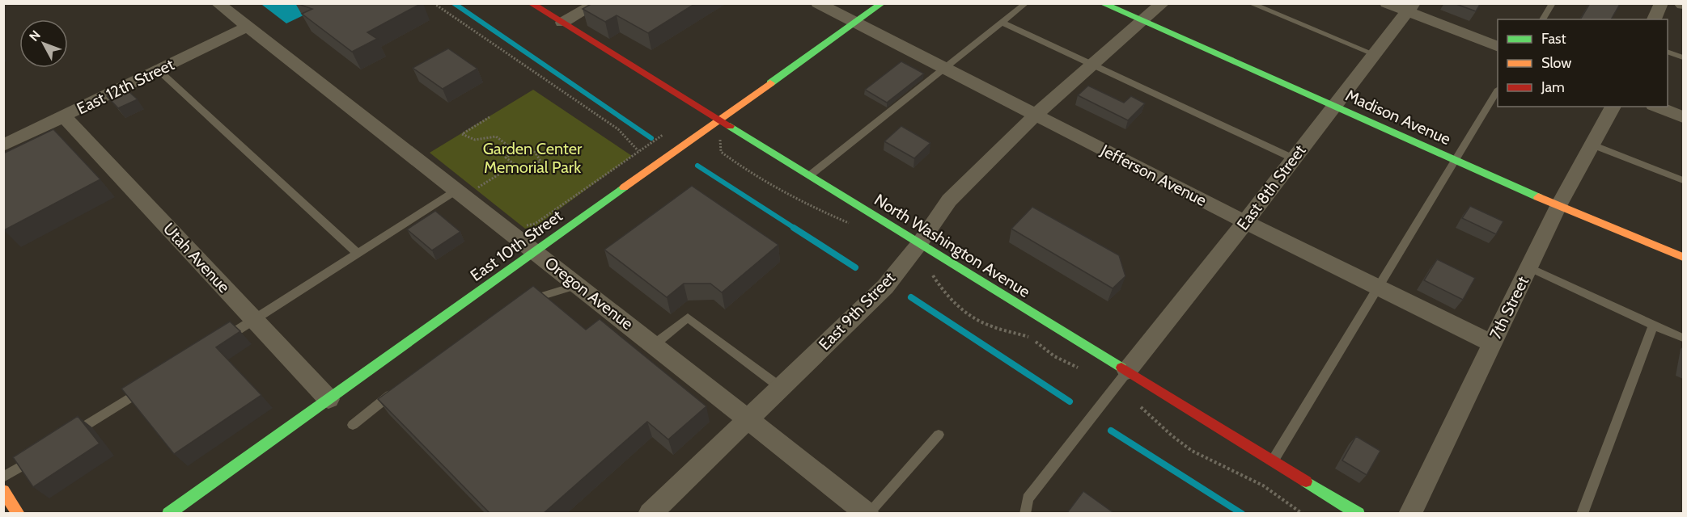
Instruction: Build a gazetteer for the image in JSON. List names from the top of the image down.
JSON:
{
  "streets": {
    "main road": ["Madison Avenue", "East 10th Street", "North Washington Avenue"],
    "street": [
      "East 12th Street",
      "Jefferson Avenue",
      "East 8th Street",
      "Utah Avenue",
      "Oregon Avenue",
      "7th Street",
      "East 9th Street"
    ]
  },
  "crossings": [
    ["East 12th Street", "Utah Avenue"],
    ["East 12th Street", "Oregon Avenue"],
    ["Madison Avenue", "East 8th Street"],
    ["Madison Avenue", "7th Street"],
    ["Madison Avenue", "East 9th Street"],
    ["Jefferson Avenue", "East 8th Street"],
    ["Jefferson Avenue", "East 10th Street"],
    ["Jefferson Avenue", "7th Street"],
    ["Jefferson Avenue", "East 9th Street"],
    ["East 8th Street", "North Washington Avenue"],
    ["East 10th Street", "North Washington Avenue"],
    ["East 10th Street", "Utah Avenue"],
    ["East 10th Street", "Oregon Avenue"],
    ["North Washington Avenue", "East 9th Street"],
    ["Oregon Avenue", "East 9th Street"]
  ],
  "parks": ["Garden Center Memorial Park"],
  "legend": ["Fast", "Slow", "Jam"],
  "north": "top left"
}
